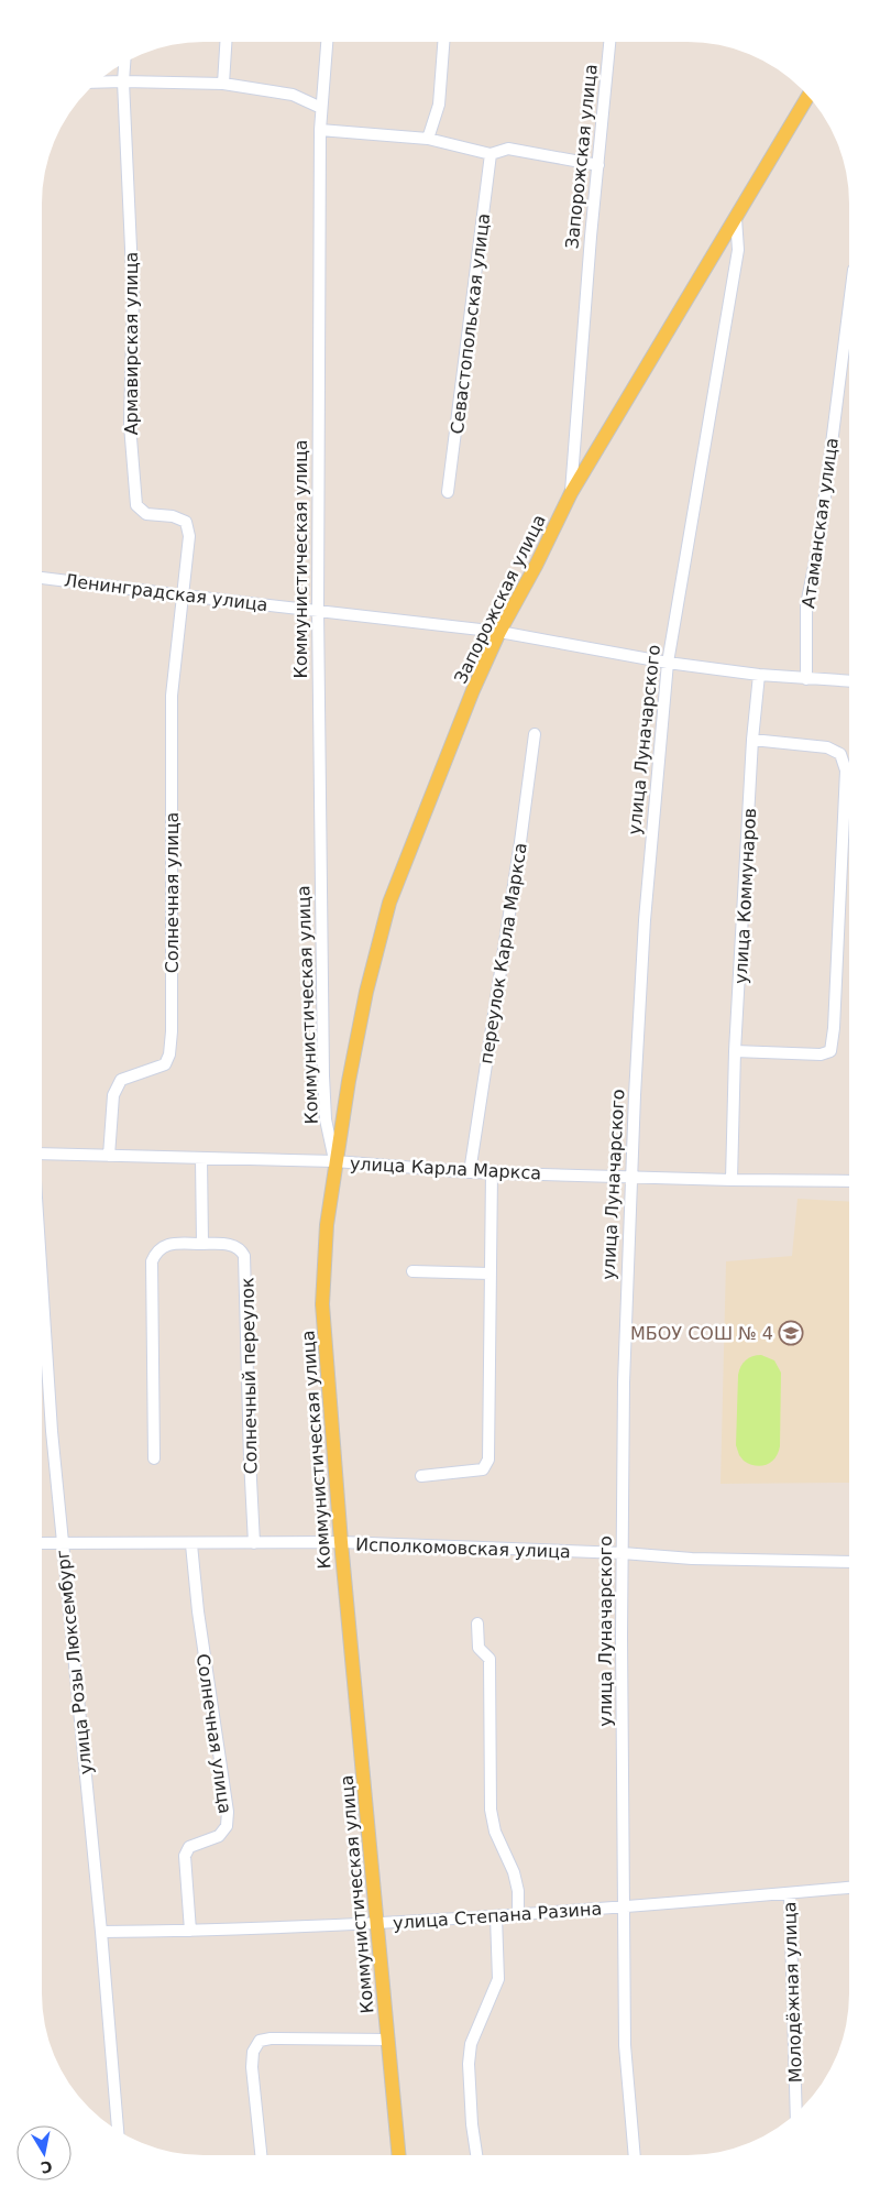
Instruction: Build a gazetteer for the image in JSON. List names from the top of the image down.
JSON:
{
  "streets": {
    "main road": ["Запорожская улица", "Коммунистическая улица"],
    "street": [
      "Севастопольская улица",
      "Армавирская улица",
      "Атаманская улица",
      "Ленинградская улица",
      "улица Луначарского",
      "Солнечная улица",
      "улица Коммунаров",
      "переулок Карла Маркса",
      "улица Карла Маркса",
      "Солнечный переулок",
      "Исполкомовская улица",
      "улица Розы Люксембург",
      "улица Степана Разина",
      "Молодёжная улица"
    ]
  },
  "crossings": [
    ["Запорожская улица", "Коммунистическая улица"],
    ["Запорожская улица", "Ленинградская улица"],
    ["Запорожская улица", "улица Карла Маркса"],
    ["Армавирская улица", "Ленинградская улица"],
    ["Армавирская улица", "Солнечная улица"],
    ["Атаманская улица", "Ленинградская улица"],
    ["Коммунистическая улица", "Ленинградская улица"],
    ["Коммунистическая улица", "улица Карла Маркса"],
    ["Коммунистическая улица", "Исполкомовская улица"],
    ["Коммунистическая улица", "улица Степана Разина"],
    ["Ленинградская улица", "улица Луначарского"],
    ["Ленинградская улица", "Солнечная улица"],
    ["Ленинградская улица", "улица Коммунаров"],
    ["улица Луначарского", "улица Карла Маркса"],
    ["улица Луначарского", "Исполкомовская улица"],
    ["улица Луначарского", "улица Степана Разина"],
    ["Солнечная улица", "улица Карла Маркса"],
    ["Солнечная улица", "Исполкомовская улица"],
    ["Солнечная улица", "улица Степана Разина"],
    ["улица Коммунаров", "улица Карла Маркса"],
    ["переулок Карла Маркса", "улица Карла Маркса"],
    ["Солнечный переулок", "Исполкомовская улица"],
    ["Исполкомовская улица", "улица Розы Люксембург"],
    ["улица Розы Люксембург", "улица Степана Разина"],
    ["улица Степана Разина", "Молодёжная улица"]
  ],
  "places": {
    "school or university": ["МБОУ СОШ № 4"]
  },
  "north": "bottom"
}
